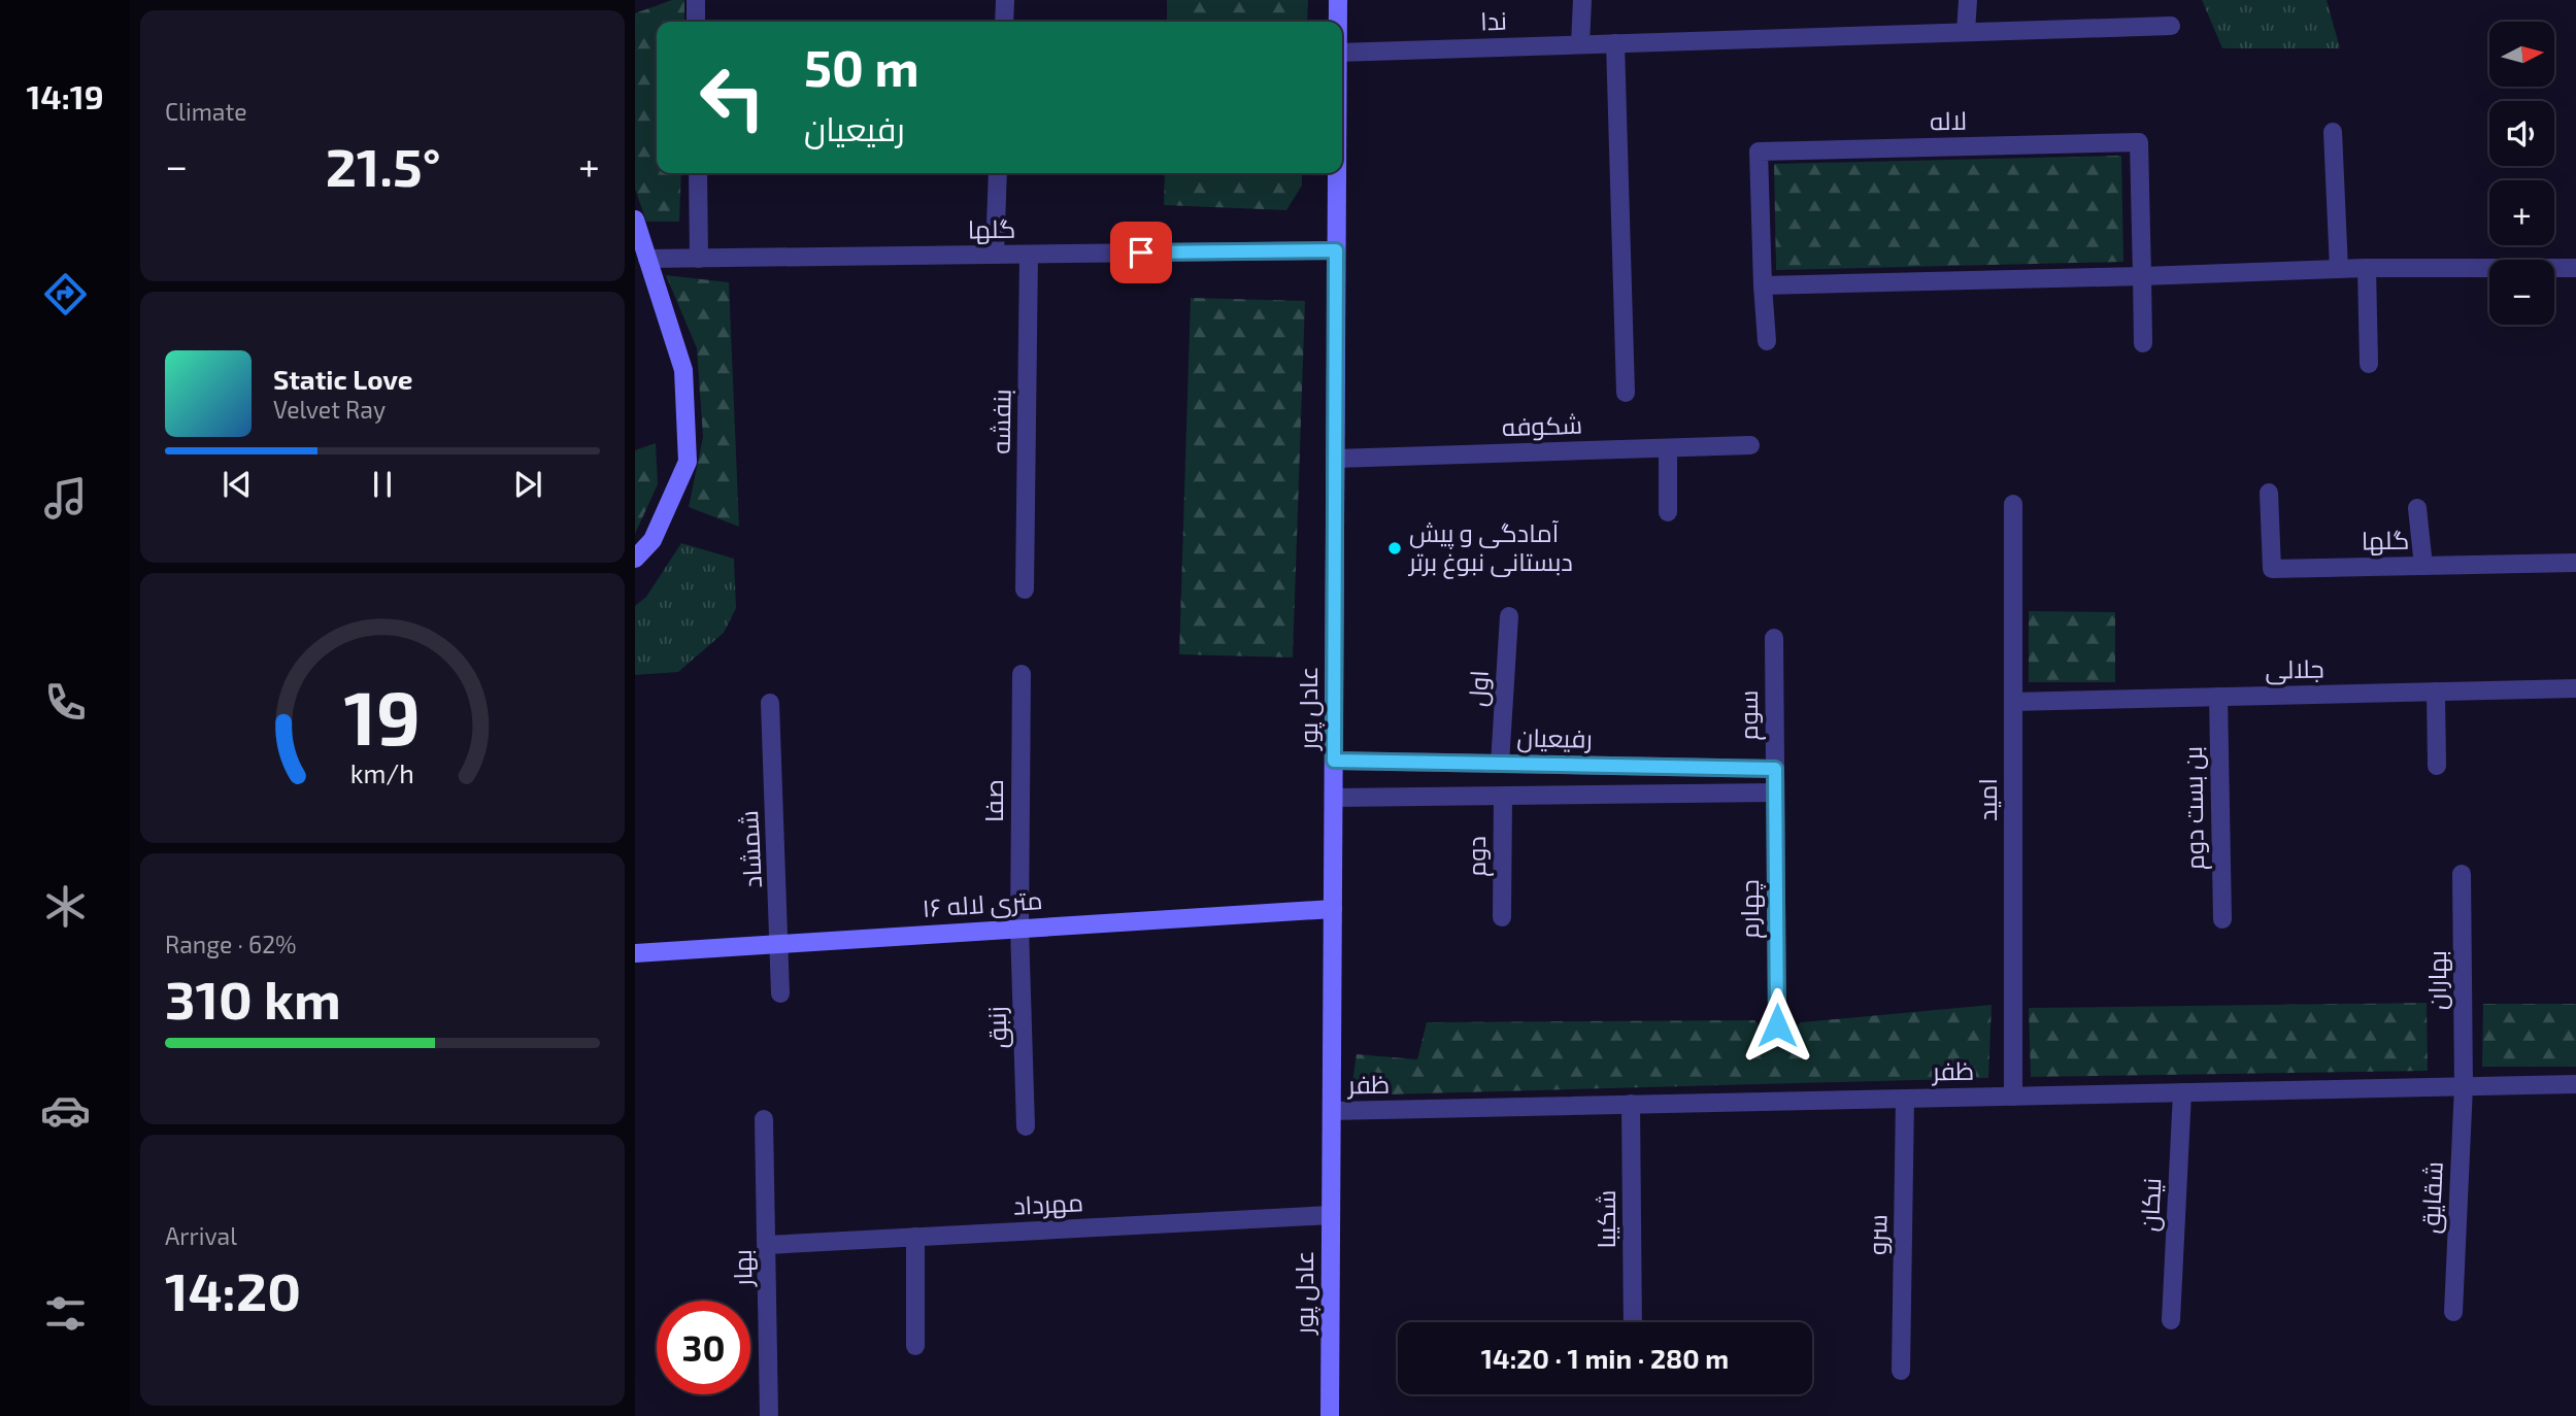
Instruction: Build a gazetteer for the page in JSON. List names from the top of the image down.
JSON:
{
  "streets": {
    "street": [
      "ندا",
      "لاله",
      "گلها",
      "بنفشه",
      "شکوفه",
      "جلالی",
      "اول",
      "عادل پور",
      "سوم",
      "رفیعیان",
      "امید",
      "صفا",
      "بن بست دوم",
      "شمشاد",
      "دوم",
      "۱۶ متری لاله",
      "چهارم",
      "بهاران",
      "زنبق",
      "ظفر",
      "شقایق",
      "مهرداد",
      "نیکان",
      "شکیبا",
      "سرو",
      "بهار"
    ]
  },
  "crossings": [
    ["گلها", "بنفشه"],
    ["گلها", "عادل پور"],
    ["شکوفه", "عادل پور"],
    ["جلالی", "امید"],
    ["جلالی", "بن بست دوم"],
    ["اول", "رفیعیان"],
    ["عادل پور", "رفیعیان"],
    ["عادل پور", "۱۶ متری لاله"],
    ["عادل پور", "ظفر"],
    ["عادل پور", "مهرداد"],
    ["سوم", "رفیعیان"],
    ["سوم", "چهارم"],
    ["امید", "ظفر"],
    ["صفا", "۱۶ متری لاله"],
    ["صفا", "زنبق"],
    ["شمشاد", "۱۶ متری لاله"],
    ["۱۶ متری لاله", "زنبق"],
    ["بهاران", "ظفر"],
    ["بهاران", "شقایق"],
    ["ظفر", "شقایق"],
    ["ظفر", "نیکان"],
    ["ظفر", "شکیبا"],
    ["ظفر", "سرو"],
    ["مهرداد", "بهار"]
  ],
  "places": ["آمادگی و پیش دبستانی نبوغ برتر"],
  "north": "right",
  "page": {
    "tabs": "14:19",
    "tile": [
      "Climate",
      ["Range · 62%", "310 km"],
      ["Arrival", "14:20"]
    ],
    "map_buttons": ["+", "−"],
    "turn": ["50 m", "رفیعیان"],
    "heat": ["−", "21.5°", "+"],
    "song": ["Static Love", "Velvet Ray"],
    "limit": "30",
    "trip": "14:20 · 1 min · 280 m",
    "gauge": ["19", "km/h"]
  }
}
